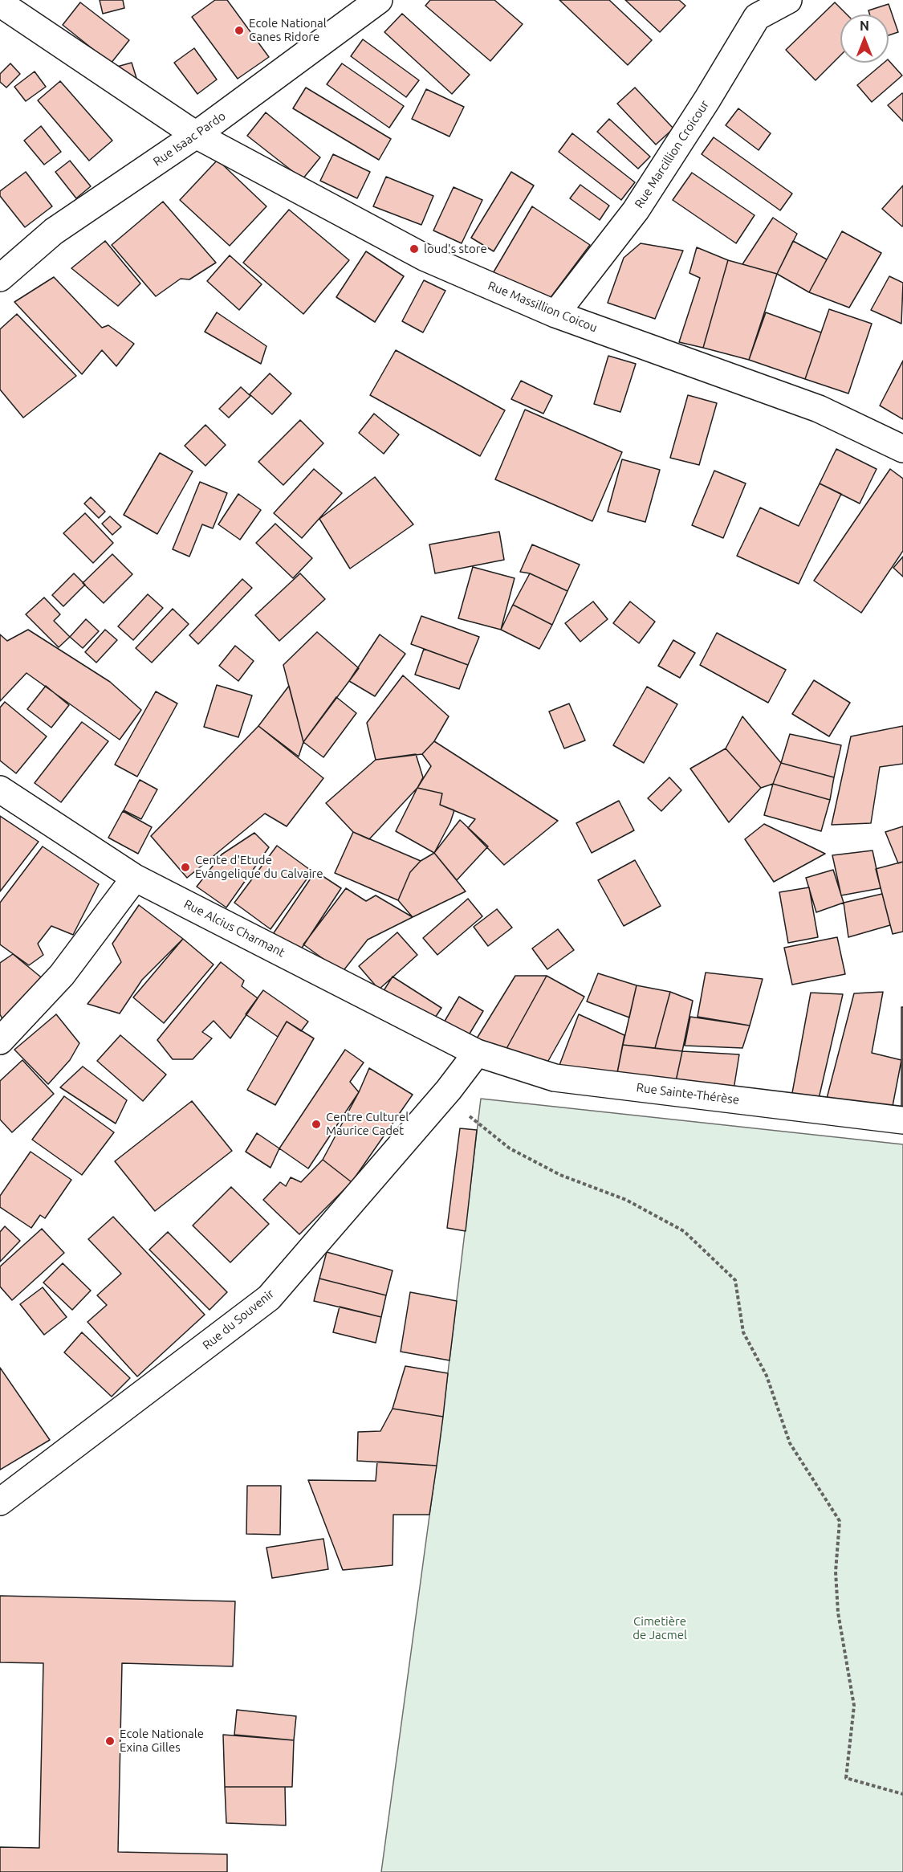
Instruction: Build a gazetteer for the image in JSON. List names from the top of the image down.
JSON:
{
  "streets": {
    "street": [
      "Rue Isaac Pardo",
      "Rue Marcillion Croicour",
      "Rue Massillion Coicou",
      "Rue Alcius Charmant",
      "Rue Sainte-Thérèse",
      "Rue du Souvenir"
    ]
  },
  "crossings": [
    ["Rue Isaac Pardo", "Rue Massillion Coicou"],
    ["Rue Marcillion Croicour", "Rue Massillion Coicou"],
    ["Rue Alcius Charmant", "Rue Sainte-Thérèse"],
    ["Rue Alcius Charmant", "Rue du Souvenir"],
    ["Rue Sainte-Thérèse", "Rue du Souvenir"]
  ],
  "parks": ["Cimetière de Jacmel"],
  "places": [
    "Ecole National Canes Ridore",
    "loud's store",
    "Cente d'Etude Evangelique du Calvaire",
    "Centre Culturel Maurice Cadet",
    "Ecole Nationale Exina Gilles"
  ],
  "north": "top"
}
